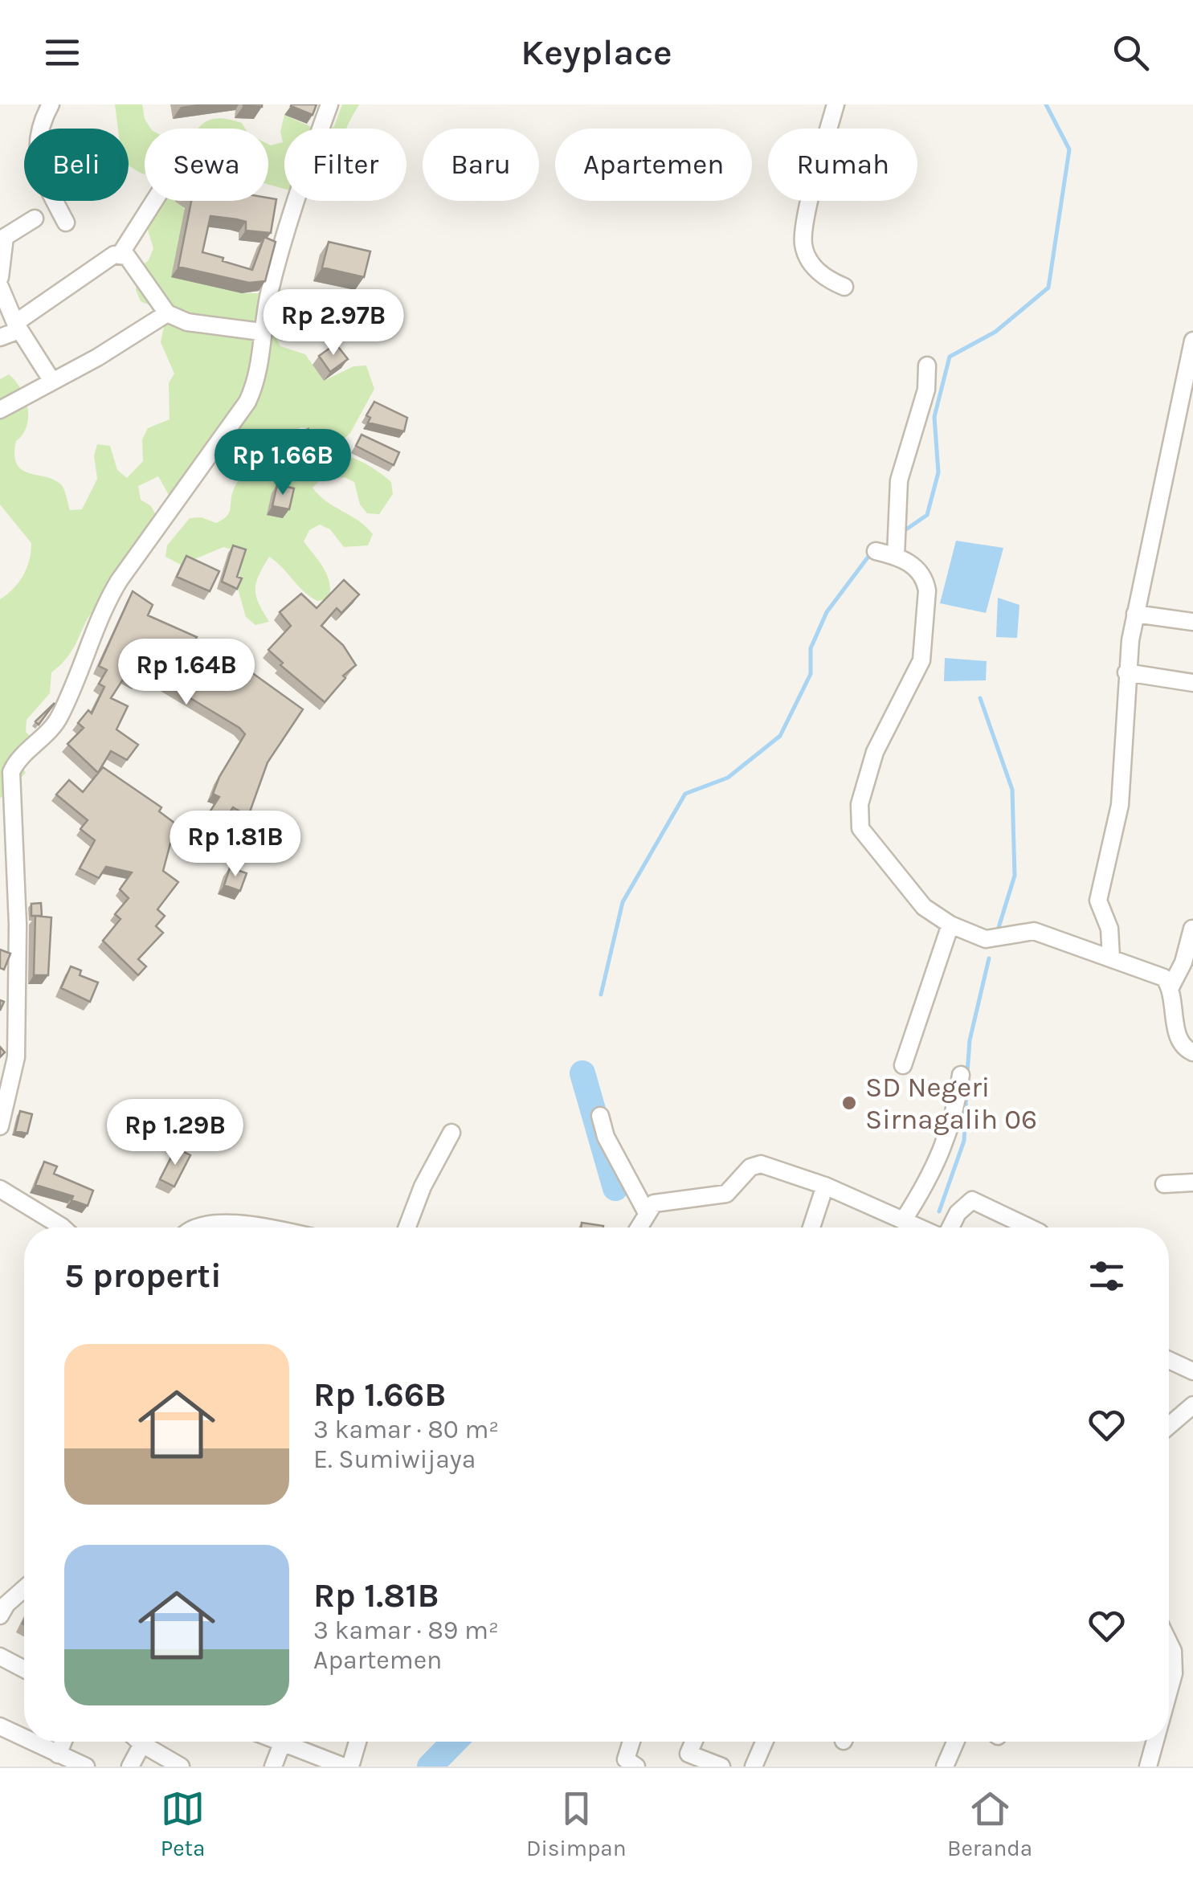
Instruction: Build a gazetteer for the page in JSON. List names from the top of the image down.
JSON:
{
  "places": ["SD Negeri Sirnagalih 06"],
  "page": {
    "header": "Keyplace",
    "chip": [
      "Beli",
      "Sewa",
      "Filter",
      "Baru",
      "Apartemen",
      "Rumah"
    ],
    "price": [
      "Rp 2.97B",
      "Rp 1.66B",
      "Rp 1.64B",
      "Rp 1.81B",
      "Rp 1.29B"
    ],
    "heading": "5 properti",
    "list": [
      {
        "name": "Rp 1.66B",
        "note": "3 kamar · 80 m² · E. Sumiwijaya"
      },
      {
        "name": "Rp 1.81B",
        "note": "3 kamar · 89 m² · Apartemen"
      }
    ],
    "tabs": ["Peta", "Disimpan", "Beranda"]
  }
}
